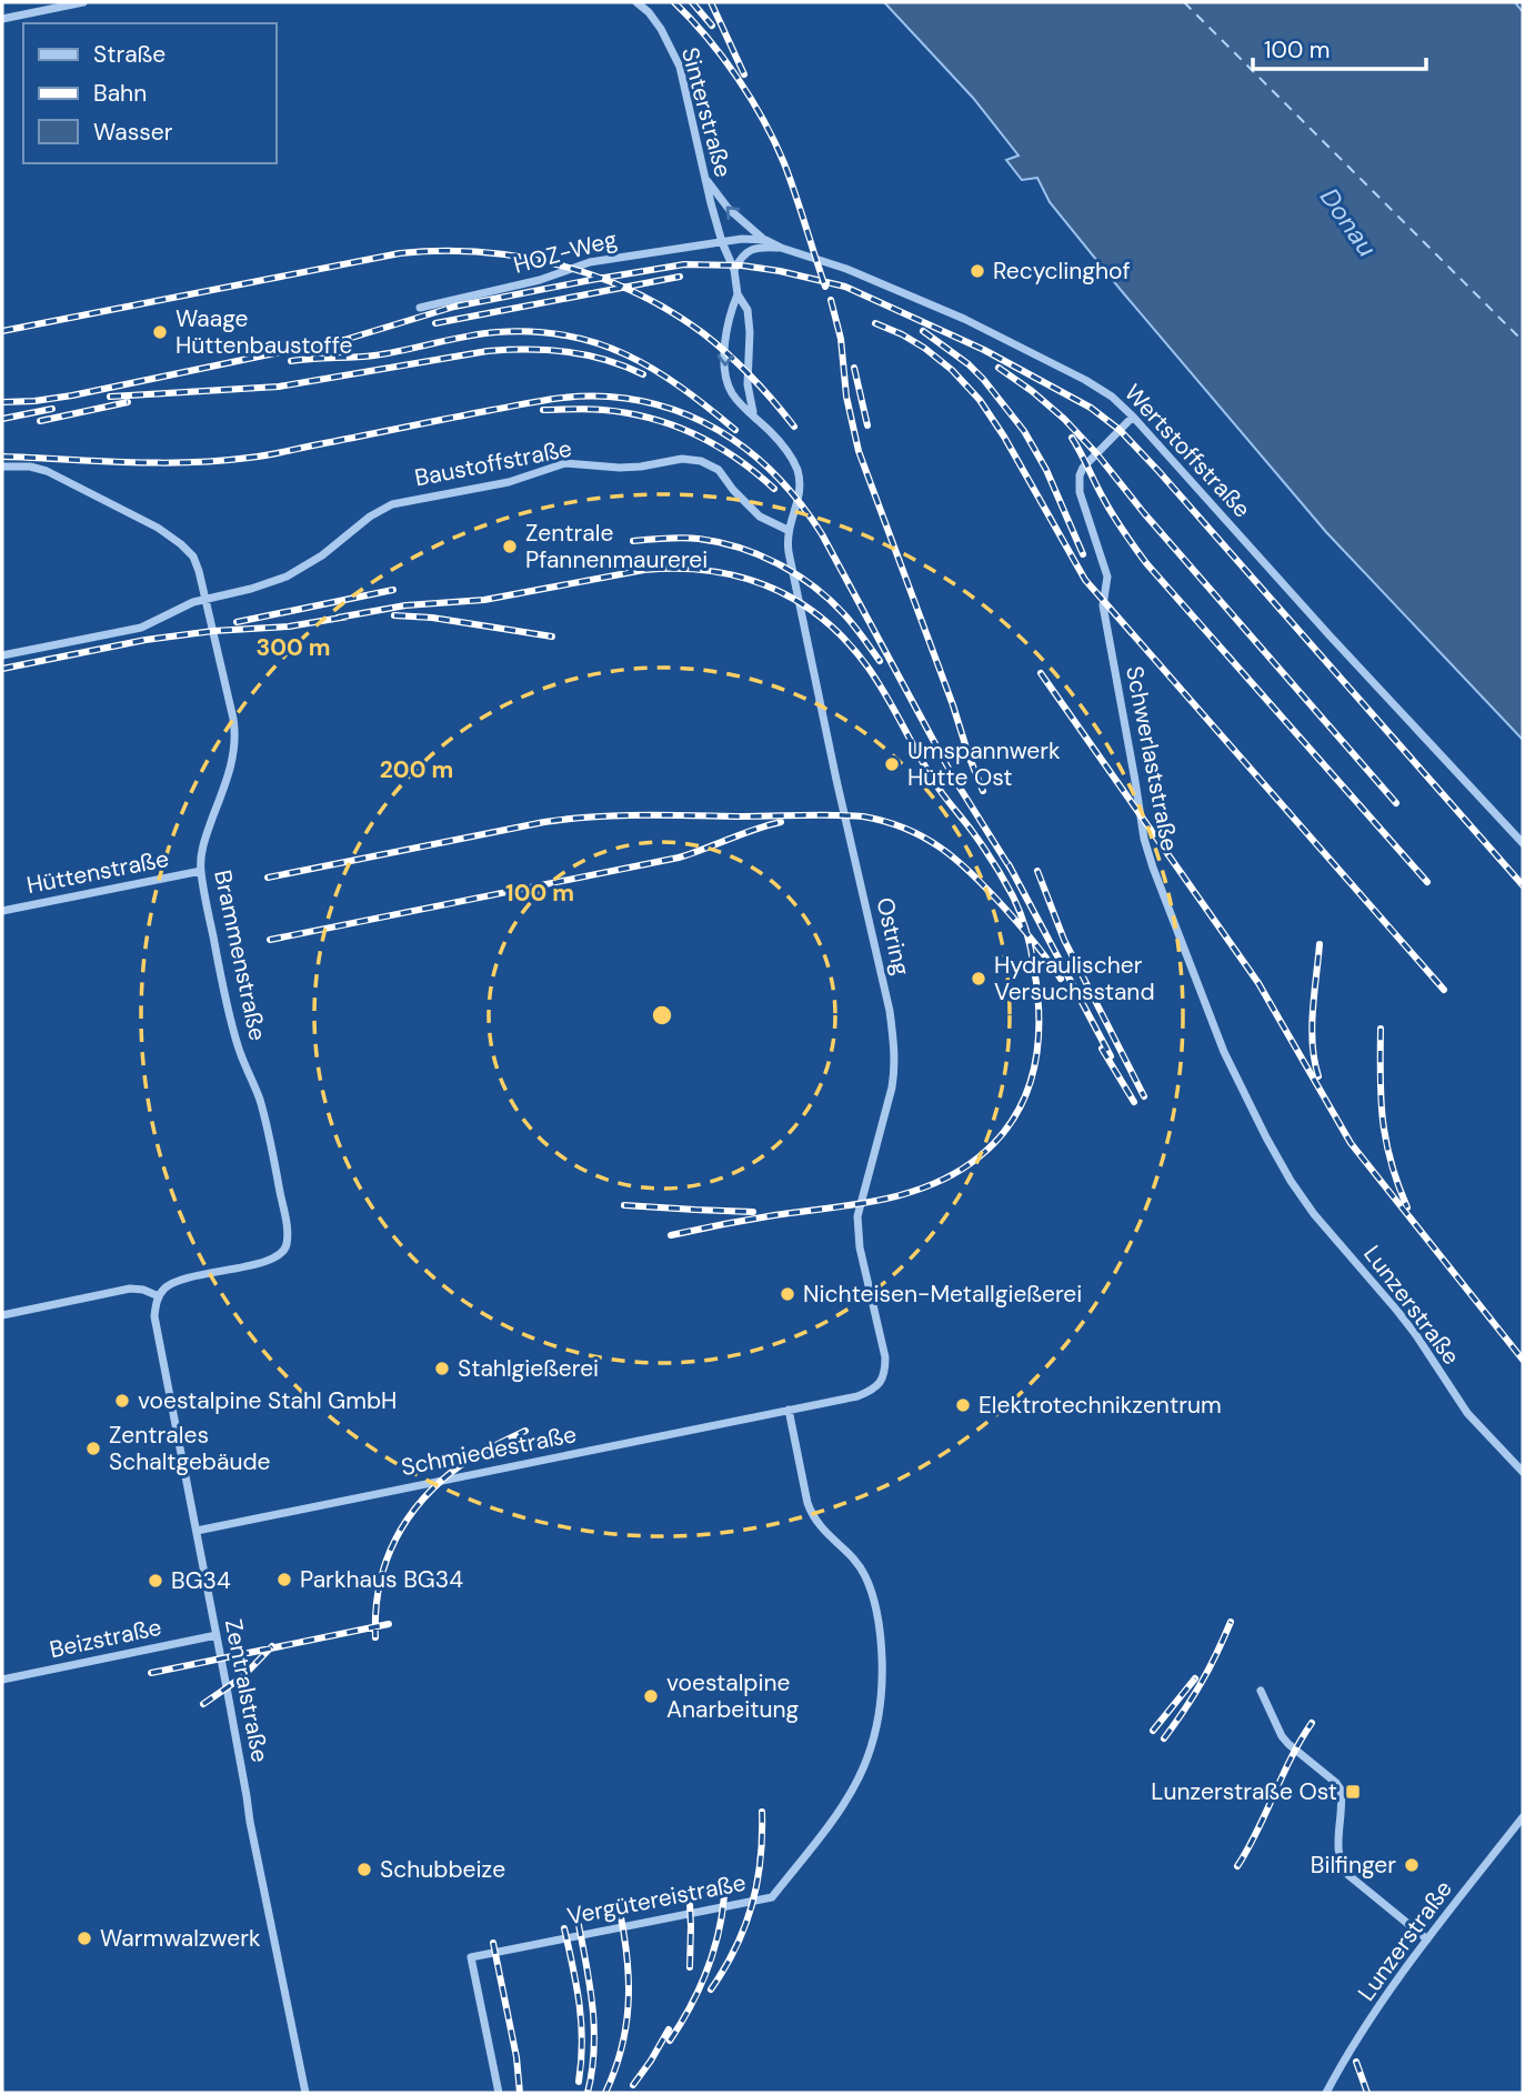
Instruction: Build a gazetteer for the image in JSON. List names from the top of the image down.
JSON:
{
  "streets": {
    "street": [
      "Sinterstraße",
      "HOZ-Weg",
      "Wertstoffstraße",
      "Baustoffstraße",
      "Schwerlaststraße",
      "Hüttenstraße",
      "Ostring",
      "Brammenstraße",
      "Lunzerstraße",
      "Schmiedestraße",
      "Beizstraße",
      "Zentralstraße",
      "Vergütereistraße"
    ]
  },
  "crossings": [
    ["Sinterstraße", "HOZ-Weg"],
    ["Sinterstraße", "Wertstoffstraße"],
    ["Sinterstraße", "Ostring"],
    ["HOZ-Weg", "Wertstoffstraße"],
    ["HOZ-Weg", "Ostring"],
    ["Wertstoffstraße", "Schwerlaststraße"],
    ["Wertstoffstraße", "Ostring"],
    ["Baustoffstraße", "Ostring"],
    ["Baustoffstraße", "Brammenstraße"],
    ["Schwerlaststraße", "Lunzerstraße"],
    ["Hüttenstraße", "Brammenstraße"],
    ["Ostring", "Schmiedestraße"],
    ["Ostring", "Vergütereistraße"],
    ["Brammenstraße", "Zentralstraße"],
    ["Schmiedestraße", "Zentralstraße"],
    ["Schmiedestraße", "Vergütereistraße"],
    ["Beizstraße", "Zentralstraße"]
  ],
  "water": ["Donau"],
  "places": {
    "other": [
      "Recyclinghof",
      "Waage Hüttenbaustoffe",
      "Zentrale Pfannenmaurerei",
      "Umspannwerk Hütte Ost",
      "Hydraulischer Versuchsstand",
      "Nichteisen-Metallgießerei",
      "Stahlgießerei",
      "voestalpine Stahl GmbH",
      "Elektrotechnikzentrum",
      "Zentrales Schaltgebäude",
      "Parkhaus BG34",
      "BG34",
      "voestalpine Anarbeitung",
      "Bilfinger",
      "Schubbeize",
      "Warmwalzwerk"
    ],
    "transit": ["Lunzerstraße Ost"]
  },
  "legend": ["Straße", "Bahn", "Wasser"],
  "scale_bar": "100 m",
  "rings": ["300 m", "200 m", "100 m"]
}
